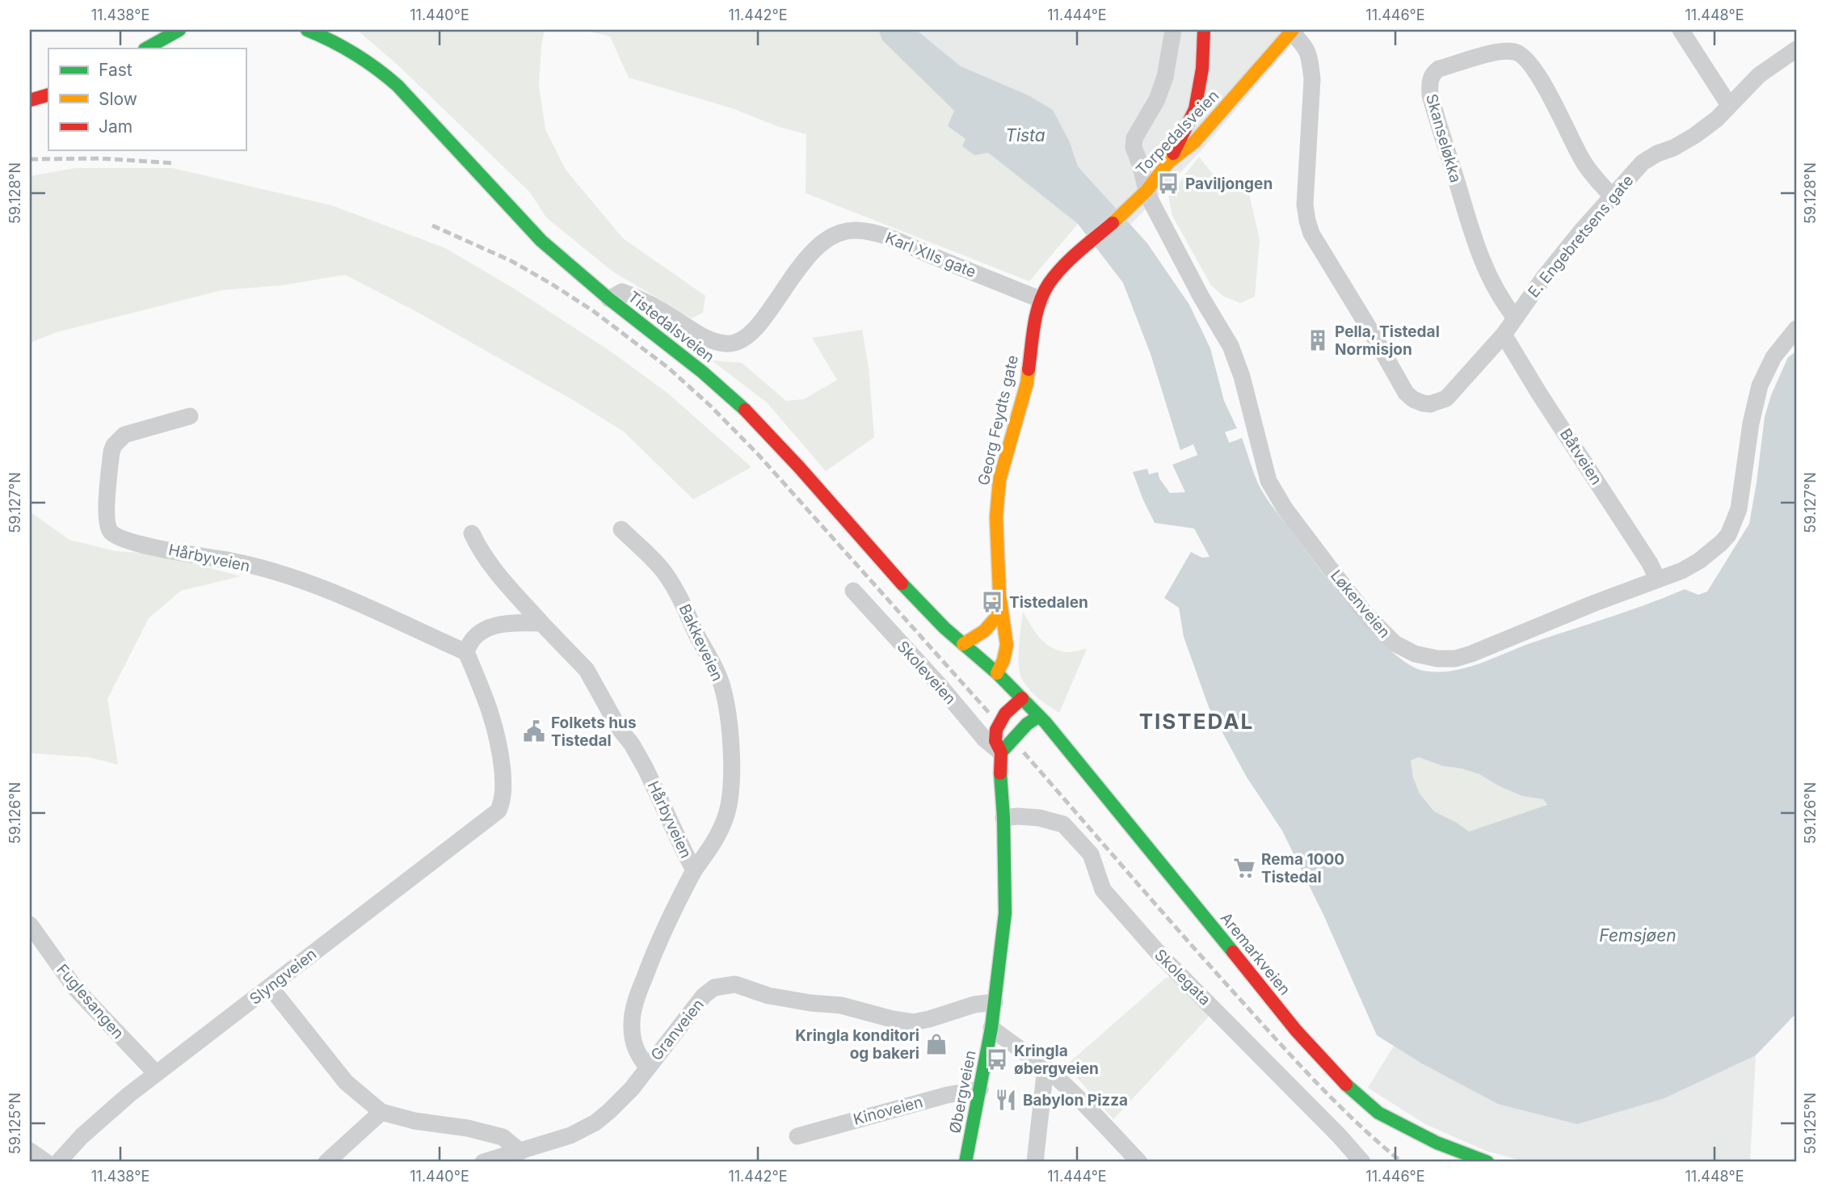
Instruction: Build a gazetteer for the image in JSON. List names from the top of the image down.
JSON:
{
  "streets": {
    "main road": [
      "Torpedalsveien",
      "Tistedalsveien",
      "Georg Feydts gate",
      "Aremarkveien",
      "Øbergveien"
    ],
    "street": [
      "Skanseløkka",
      "E. Engebretsens gate",
      "Karl XIIs gate",
      "Båtveien",
      "Hårbyveien",
      "Løkenveien",
      "Bakkeveien",
      "Skoleveien",
      "Slyngveien",
      "Skolegata",
      "Fuglesangen",
      "Granveien",
      "Kinoveien"
    ]
  },
  "crossings": [
    ["Torpedalsveien", "E. Engebretsens gate"],
    ["Torpedalsveien", "Georg Feydts gate"],
    ["Torpedalsveien", "Løkenveien"],
    ["Skanseløkka", "E. Engebretsens gate"],
    ["E. Engebretsens gate", "Båtveien"],
    ["Karl XIIs gate", "Tistedalsveien"],
    ["Karl XIIs gate", "Georg Feydts gate"],
    ["Tistedalsveien", "Georg Feydts gate"],
    ["Båtveien", "Løkenveien"],
    ["Hårbyveien", "Bakkeveien"],
    ["Hårbyveien", "Slyngveien"],
    ["Hårbyveien", "Granveien"],
    ["Slyngveien", "Fuglesangen"],
    ["Øbergveien", "Kinoveien"]
  ],
  "districts": ["TISTEDAL"],
  "water": ["Tista", "Femsjøen"],
  "places": {
    "bus stop": ["Paviljongen", "Tistedalen", "Kringla øbergveien"],
    "building": ["Pella, Tistedal Normisjon"],
    "public building": ["Folkets hus Tistedal"],
    "supermarket": ["Rema 1000 Tistedal"],
    "shop": ["Kringla konditori og bakeri"],
    "restaurant": ["Babylon Pizza"]
  },
  "legend": ["Fast", "Slow", "Jam"],
  "coordinates": [
    "11.438°E",
    "11.440°E",
    "11.442°E",
    "11.444°E",
    "11.446°E",
    "11.448°E",
    "59.128°N",
    "59.127°N",
    "59.126°N",
    "59.125°N"
  ]
}
